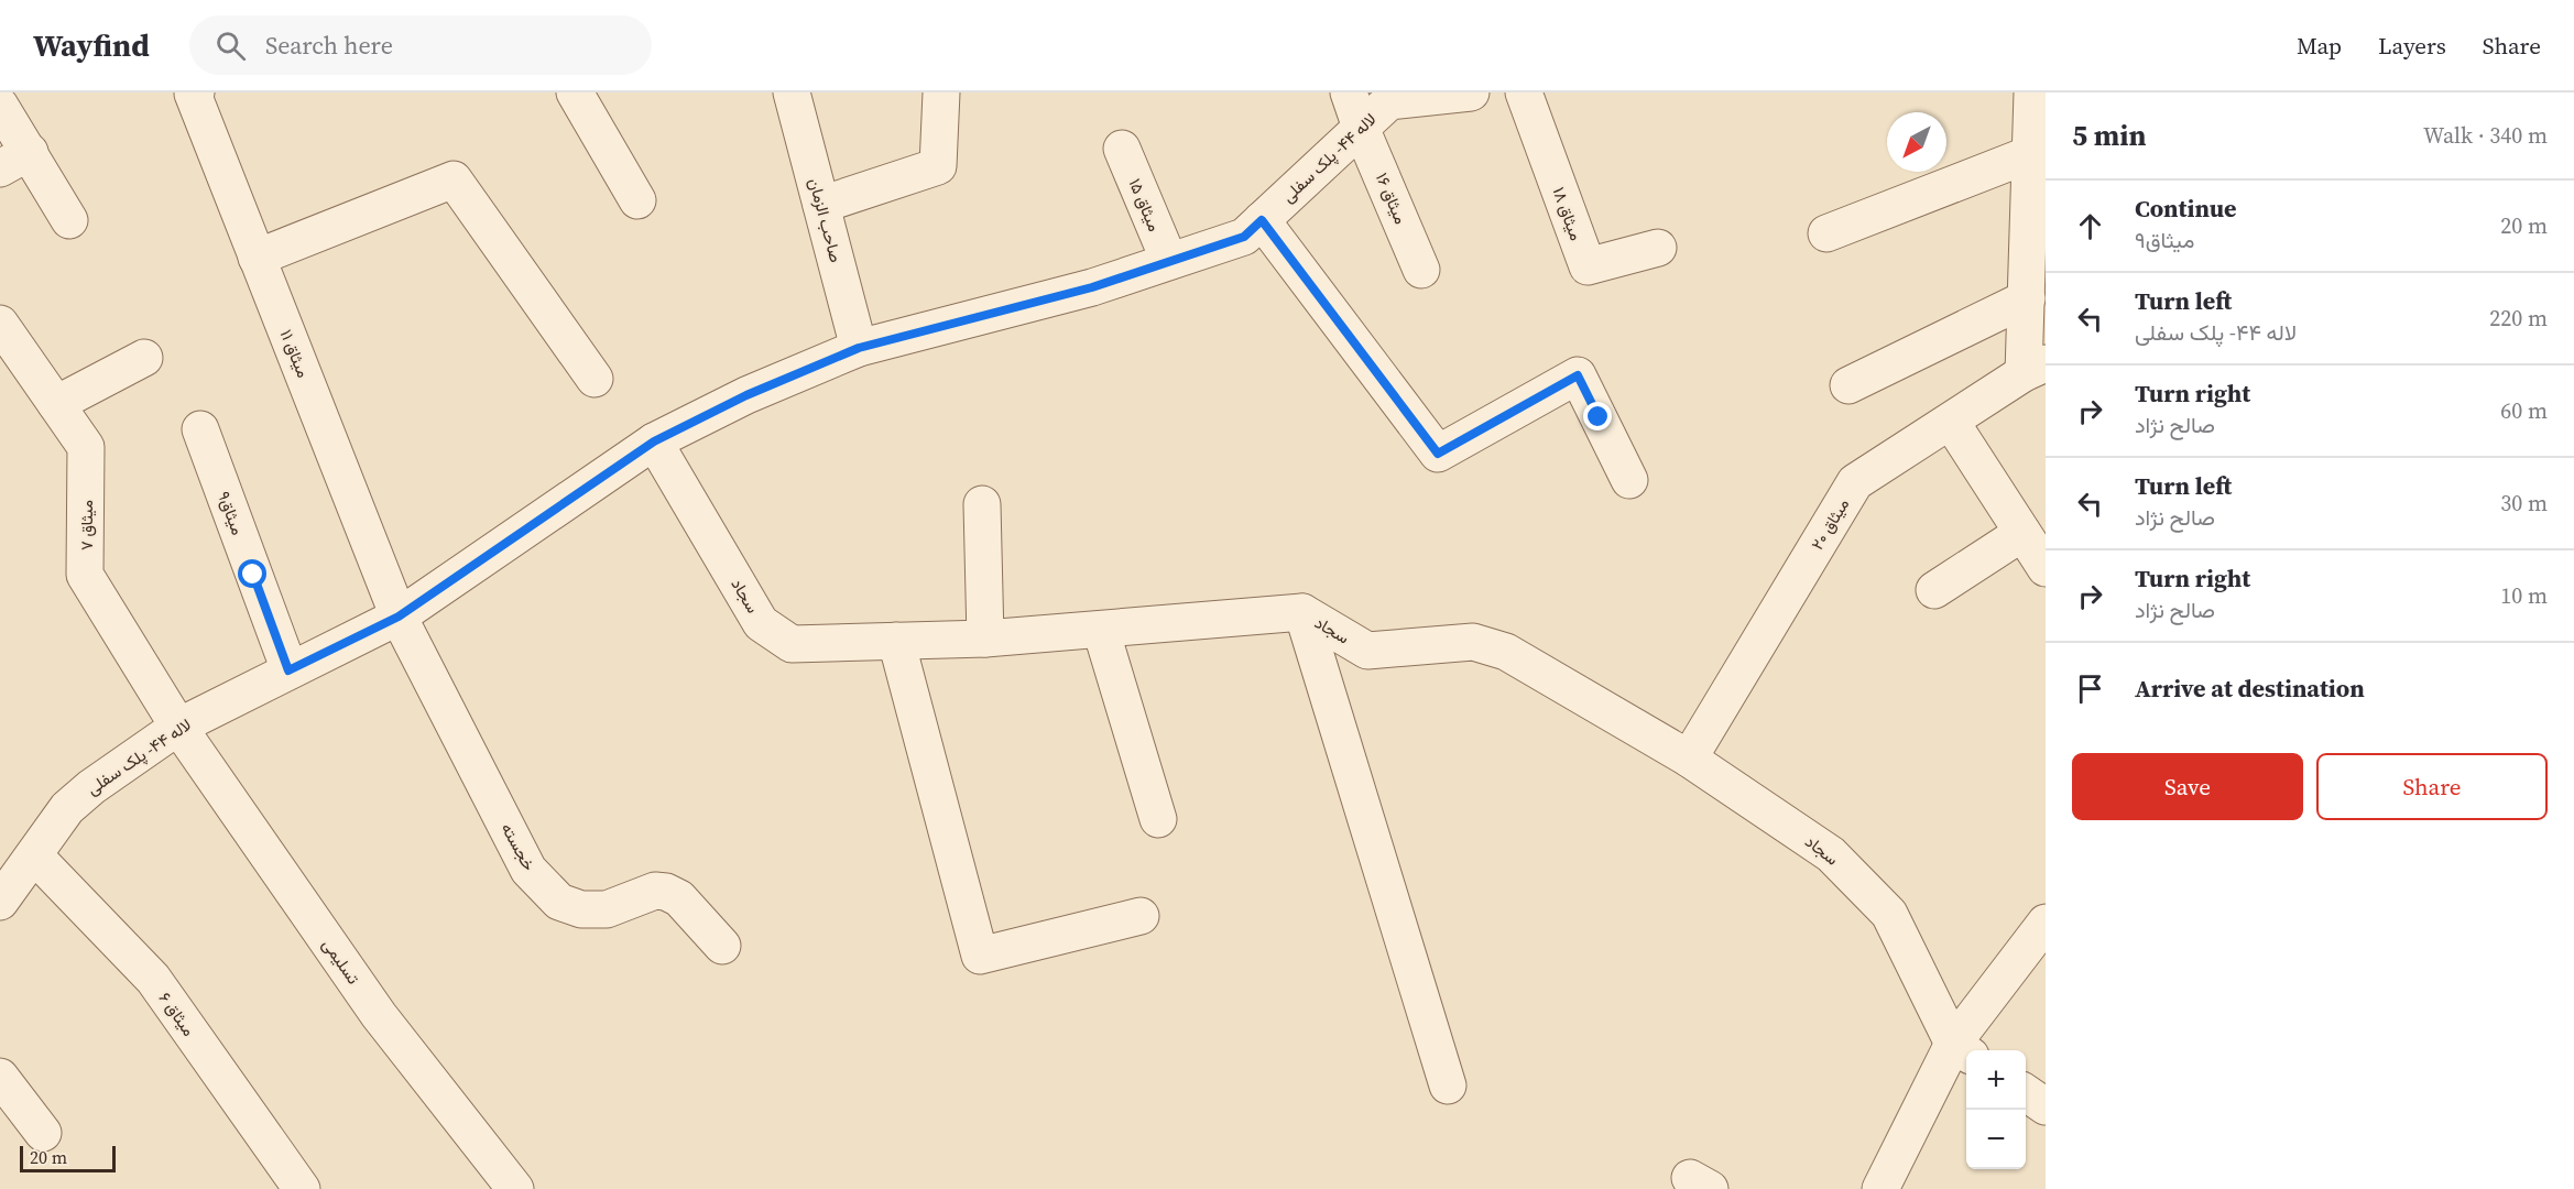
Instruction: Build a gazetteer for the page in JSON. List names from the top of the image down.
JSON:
{
  "streets": {
    "street": [
      "لاله ۴۴- پلک سفلی",
      "میثاق ۱۶",
      "میثاق ۱۵",
      "میثاق ۱۸",
      "صاحب الزمان",
      "میثاق ۱۱",
      "میثاق۹",
      "میثاق ۲۰",
      "میثاق ۷",
      "سجاد",
      "خجسته",
      "تسلیمی",
      "میثاق ۶"
    ]
  },
  "crossings": [
    ["لاله ۴۴- پلک سفلی", "میثاق ۱۶"],
    ["لاله ۴۴- پلک سفلی", "میثاق ۱۵"],
    ["لاله ۴۴- پلک سفلی", "صاحب الزمان"],
    ["لاله ۴۴- پلک سفلی", "میثاق ۱۱"],
    ["لاله ۴۴- پلک سفلی", "میثاق۹"],
    ["لاله ۴۴- پلک سفلی", "میثاق ۷"],
    ["لاله ۴۴- پلک سفلی", "سجاد"],
    ["لاله ۴۴- پلک سفلی", "خجسته"],
    ["لاله ۴۴- پلک سفلی", "تسلیمی"],
    ["لاله ۴۴- پلک سفلی", "میثاق ۶"],
    ["میثاق ۱۱", "خجسته"],
    ["میثاق ۲۰", "سجاد"],
    ["میثاق ۷", "تسلیمی"]
  ],
  "scale_bar": "20 m",
  "north": "bottom left",
  "page": {
    "header": "Wayfind",
    "search": "Search here",
    "nav": ["Map", "Layers", "Share"],
    "heading": ["5 min", "Walk · 340 m"],
    "list": [
      ["Continue", "میثاق۹", "20 m"],
      ["Turn left", "لاله ۴۴- پلک سفلی", "220 m"],
      ["Turn right", "صالح نژاد", "60 m"],
      ["Turn left", "صالح نژاد", "30 m"],
      ["Turn right", "صالح نژاد", "10 m"],
      "Arrive at destination"
    ],
    "buttons": ["Save", "Share"],
    "map_buttons": ["+", "−"],
    "scale": "20 m"
  }
}
